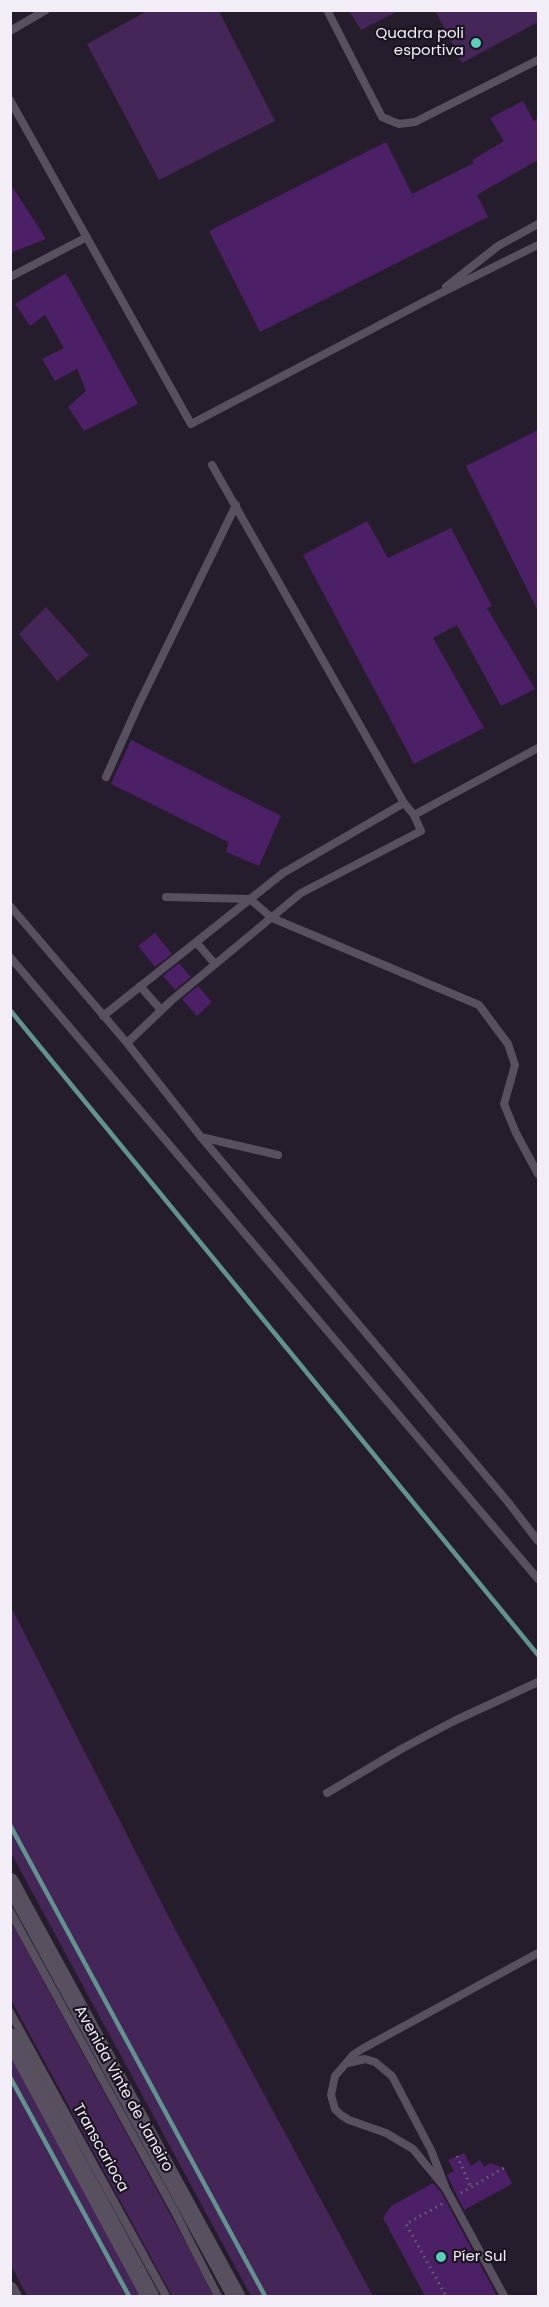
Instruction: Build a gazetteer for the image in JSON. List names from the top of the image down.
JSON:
{
  "streets": {
    "street": ["Avenida Vinte de Janeiro"],
    "lane": ["Transcarioca"]
  },
  "places": ["Quadra poli esportiva", "Píer Sul"]
}
